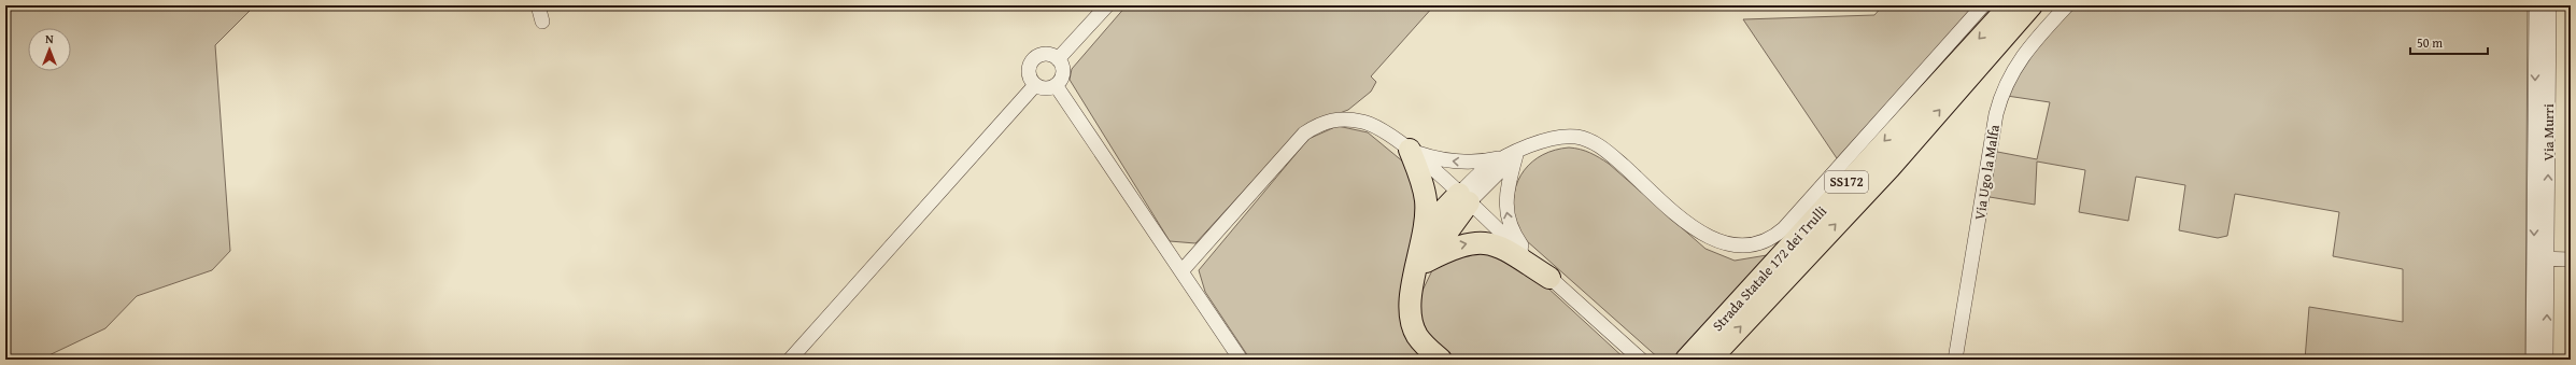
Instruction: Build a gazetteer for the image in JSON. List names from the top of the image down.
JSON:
{
  "streets": {
    "highway": ["SS172", "Strada Statale 172 dei Trulli"],
    "street": ["Via Murri", "Via Ugo la Malfa"]
  },
  "scale_bar": "50 m",
  "north": "top"
}
